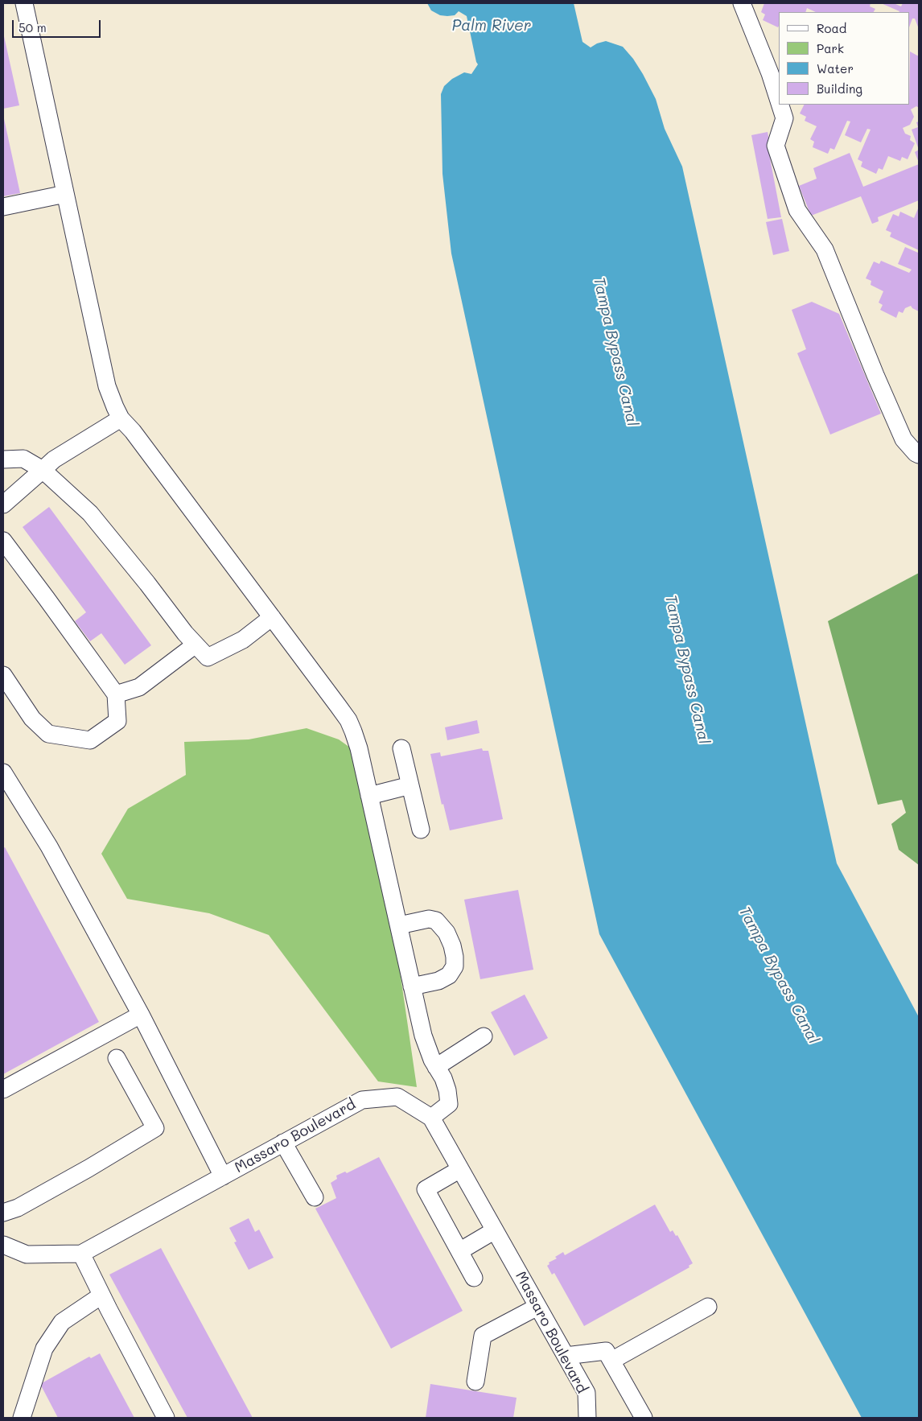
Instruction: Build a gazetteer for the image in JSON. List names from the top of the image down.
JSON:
{
  "streets": {
    "street": ["Massaro Boulevard"]
  },
  "water": ["Palm River", "Tampa Bypass Canal"],
  "legend": [
    "Road",
    "Park",
    "Water",
    "Building"
  ],
  "scale_bar": "50 m"
}
